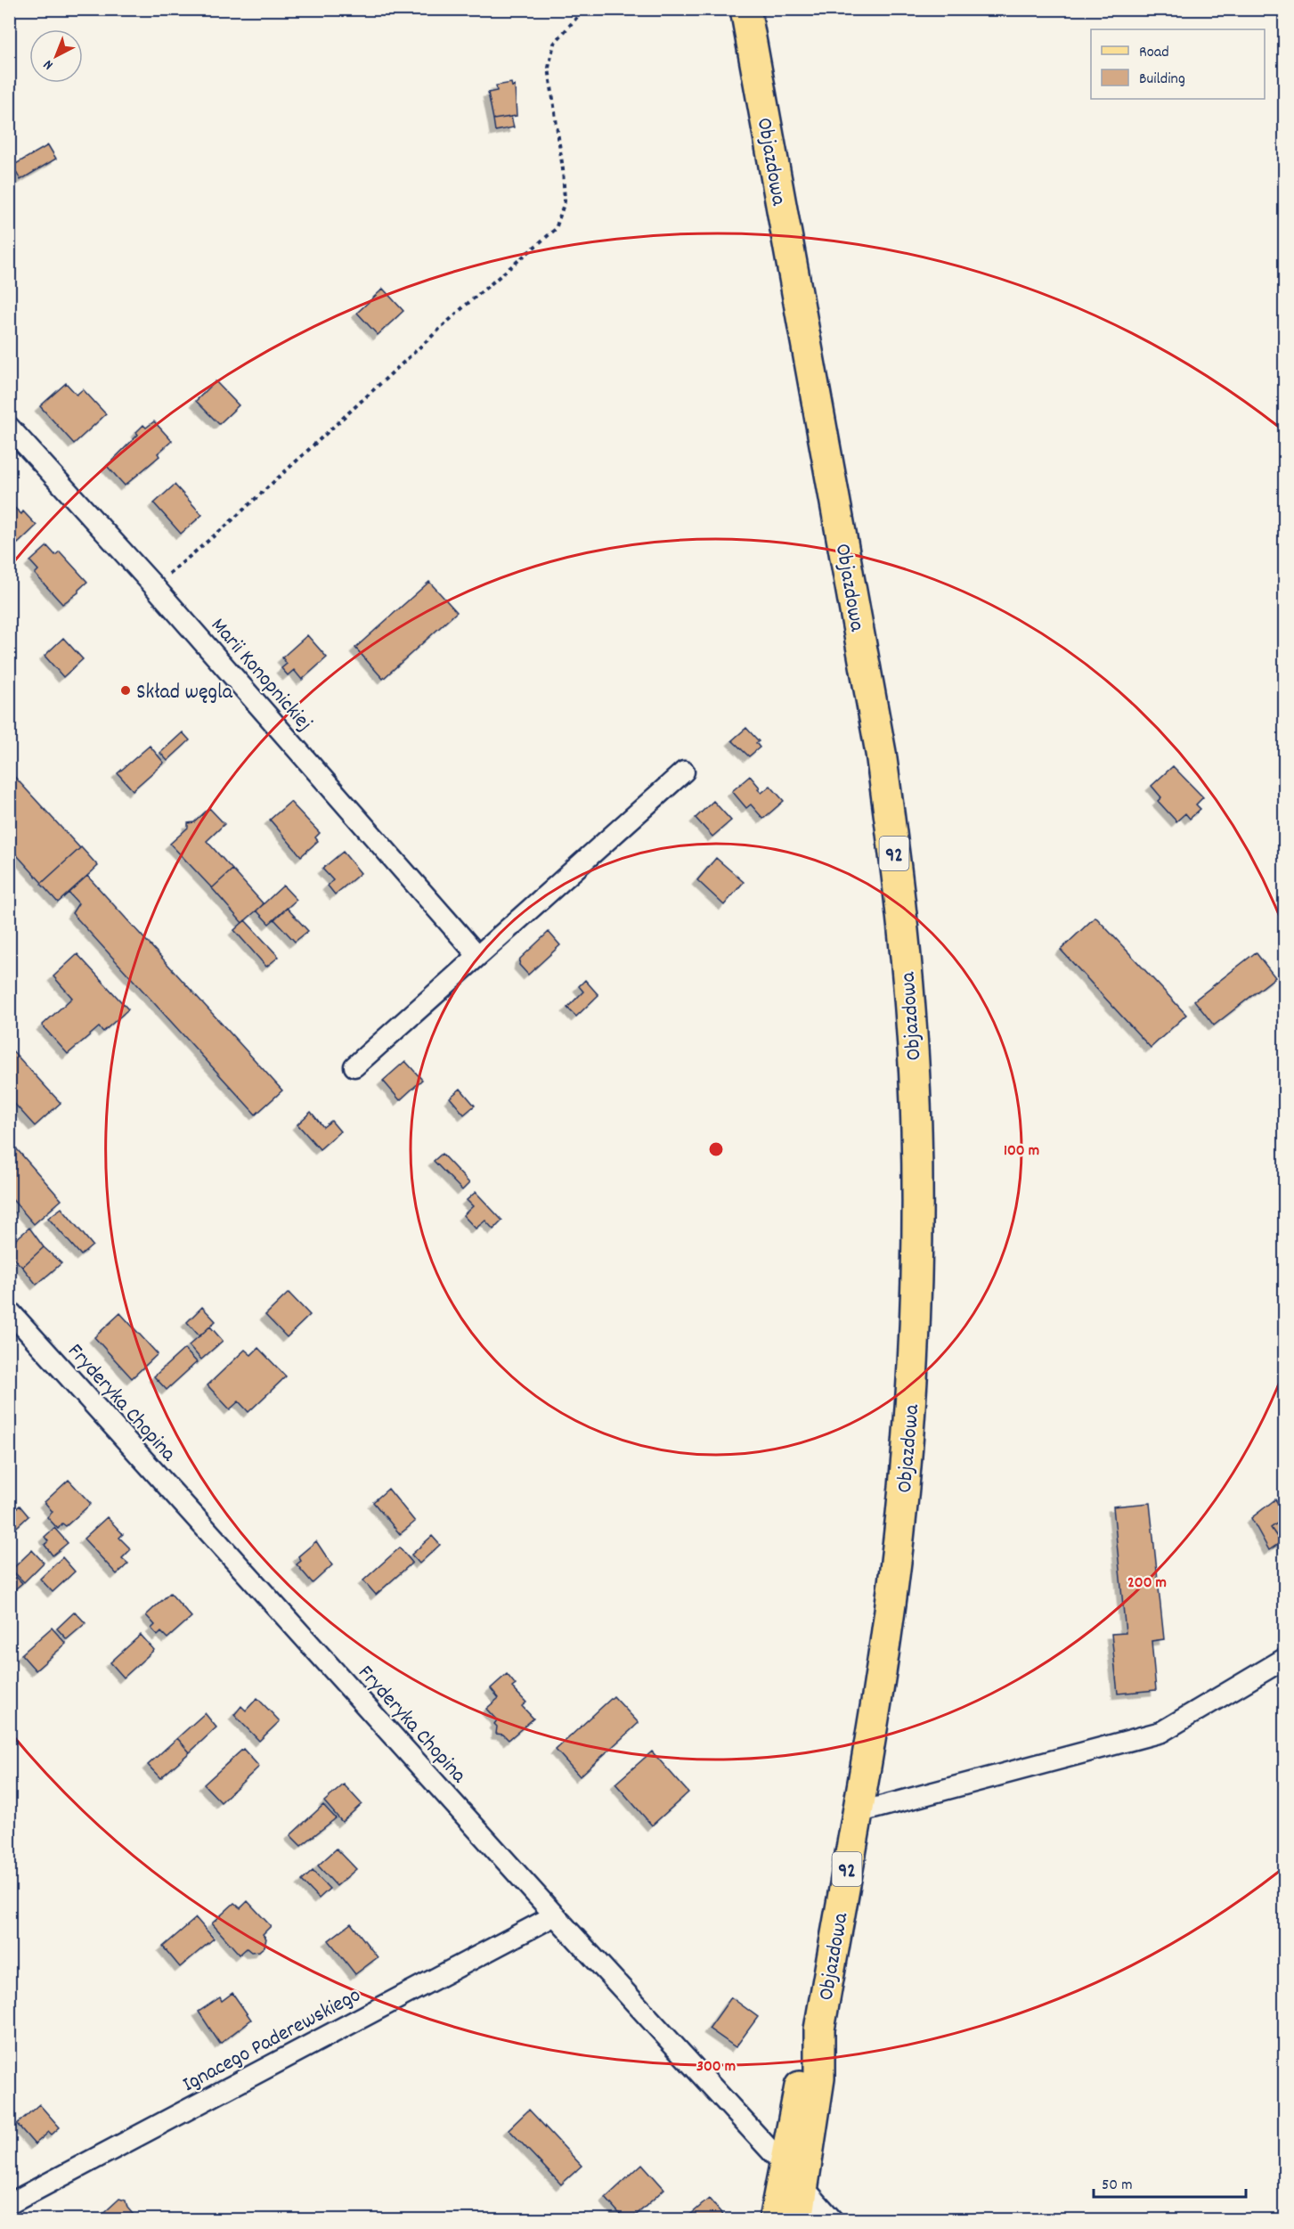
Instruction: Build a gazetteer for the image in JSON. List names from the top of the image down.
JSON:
{
  "streets": {
    "main road": ["Objazdowa", "92"],
    "street": ["Marii Konopnickiej", "Fryderyka Chopina", "Ignacego Paderewskiego"]
  },
  "crossings": [
    ["Objazdowa", "Fryderyka Chopina"],
    ["Fryderyka Chopina", "Ignacego Paderewskiego"]
  ],
  "places": ["Skład węgla"],
  "legend": ["Road", "Building"],
  "scale_bar": "50 m",
  "north": "bottom left",
  "rings": ["100 m", "200 m", "300 m"]
}
